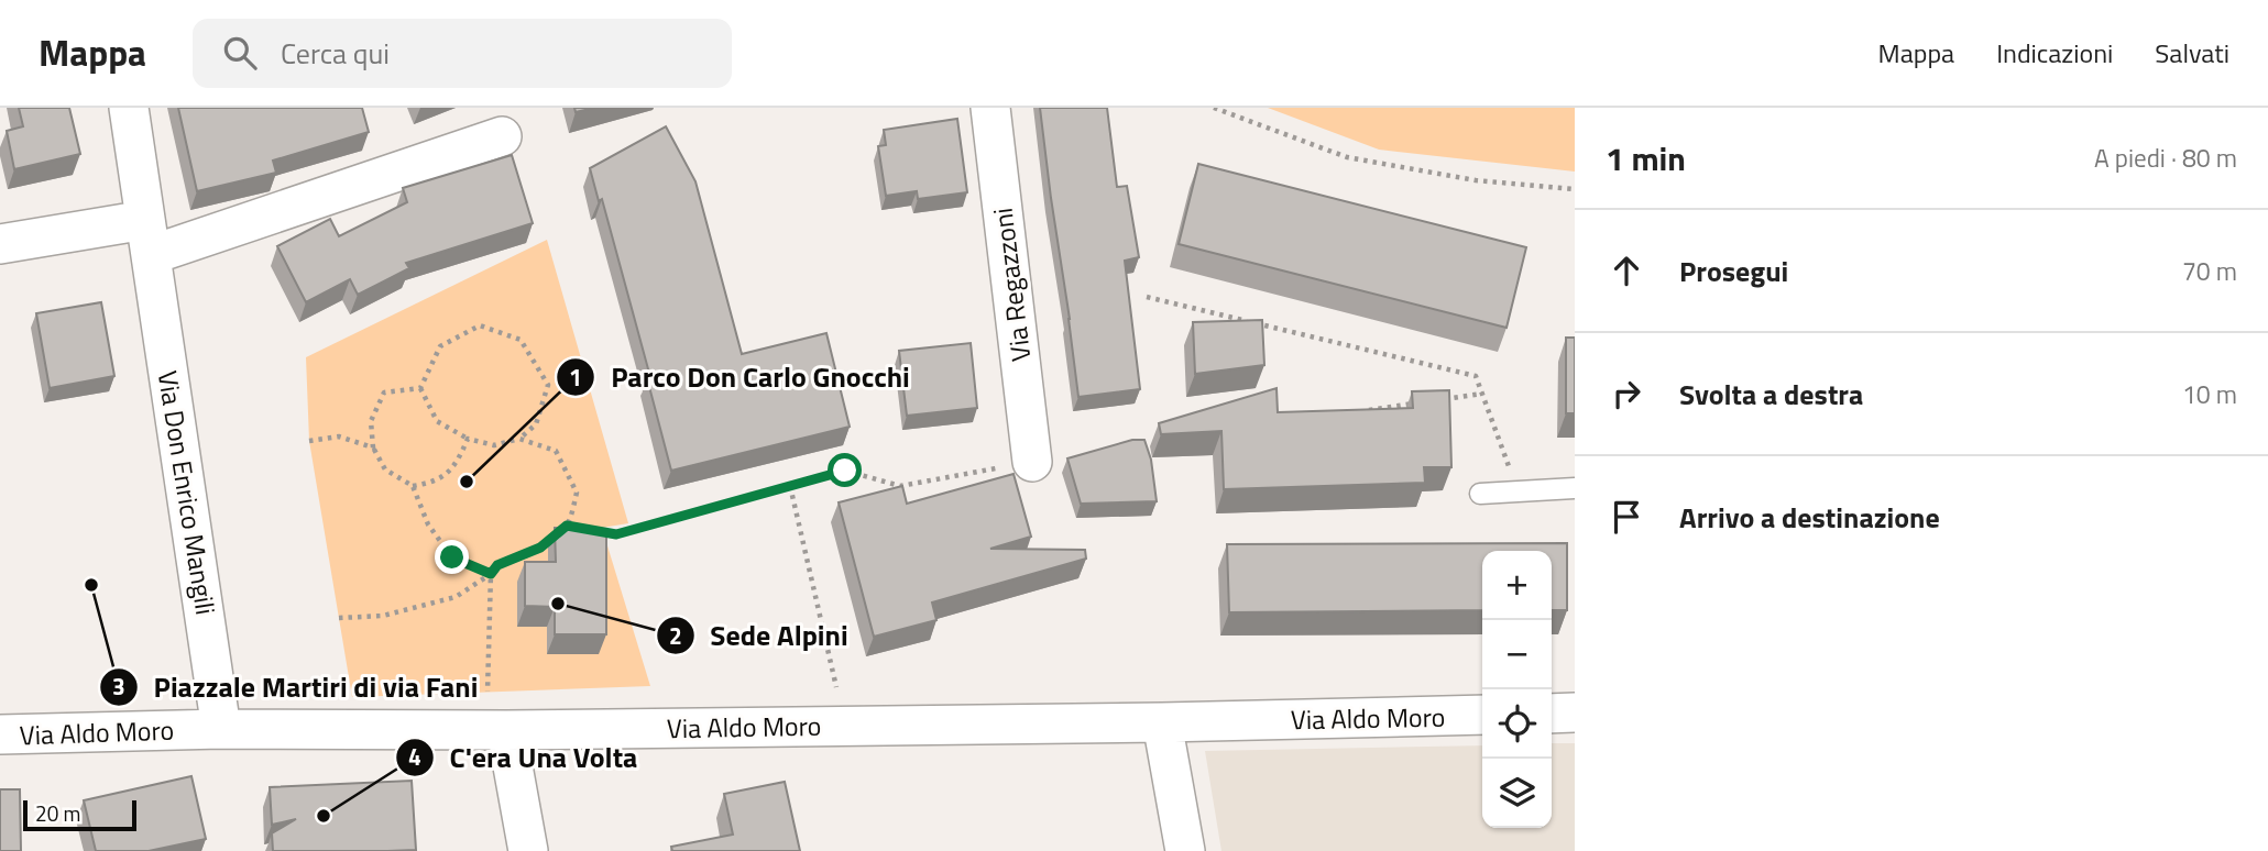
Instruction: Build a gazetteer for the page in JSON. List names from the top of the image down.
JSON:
{
  "streets": {
    "street": ["Via Regazzoni", "Via Don Enrico Mangili", "Via Aldo Moro"]
  },
  "crossings": [
    ["Via Don Enrico Mangili", "Via Aldo Moro"]
  ],
  "places": [
    "Parco Don Carlo Gnocchi",
    "Piazzale Martiri di via Fani",
    "Sede Alpini",
    "C'era Una Volta"
  ],
  "scale_bar": "20 m",
  "page": {
    "header": "Mappa",
    "search": "Cerca qui",
    "nav": ["Mappa", "Indicazioni", "Salvati"],
    "heading": ["1 min", "A piedi · 80 m"],
    "list": [
      ["Prosegui", "70 m"],
      ["Svolta a destra", "10 m"],
      "Arrivo a destinazione"
    ],
    "map_buttons": ["+", "−"],
    "scale": "20 m"
  }
}
